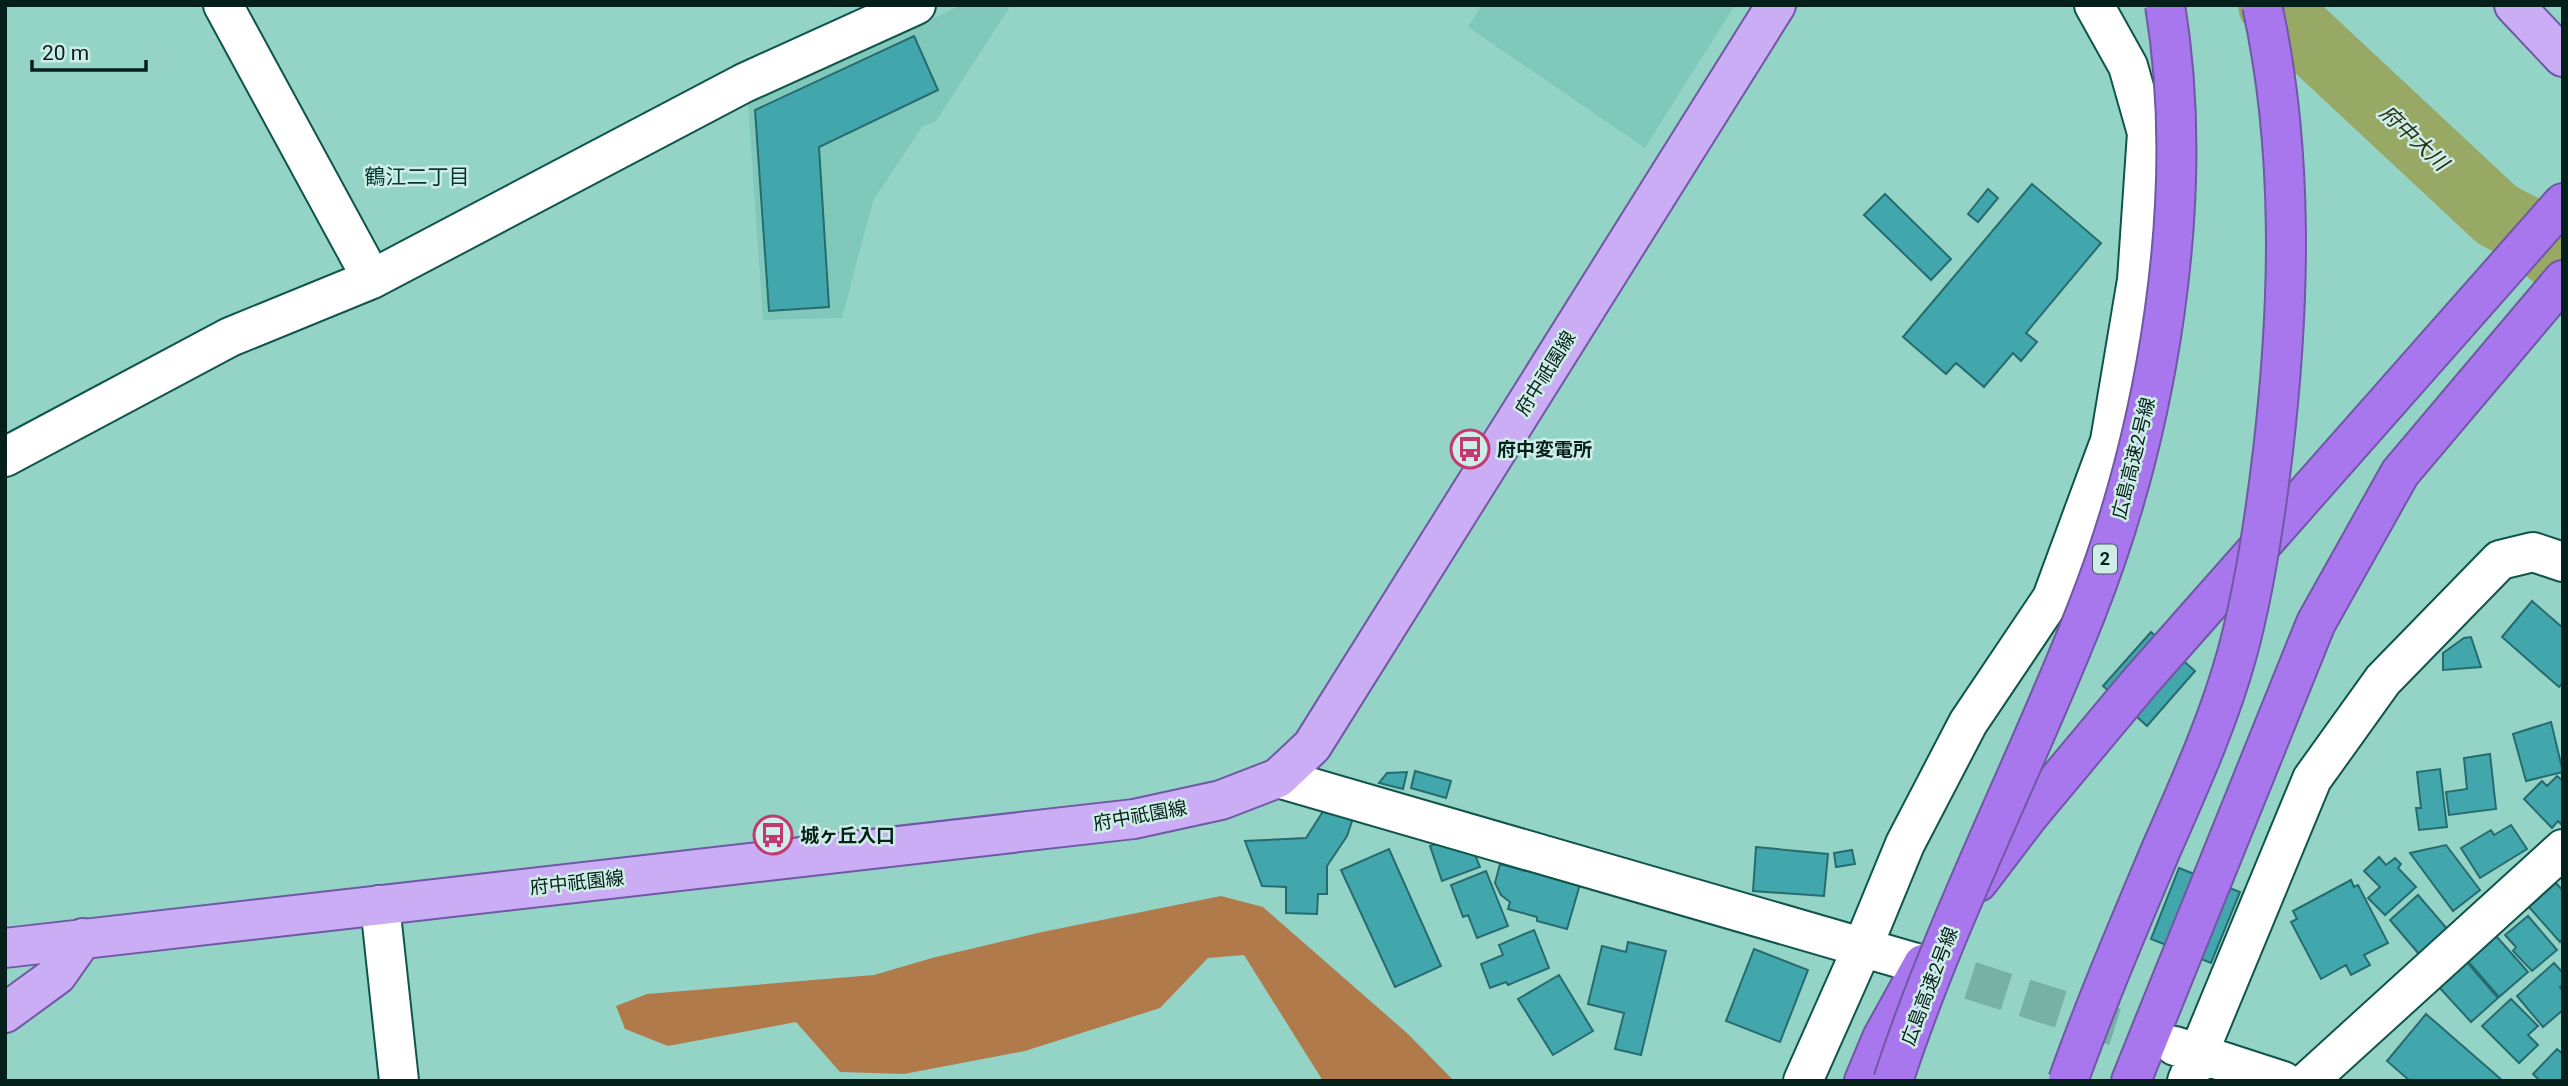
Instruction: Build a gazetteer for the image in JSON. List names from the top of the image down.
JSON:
{
  "streets": {
    "highway": ["広島高速2号線", "2"],
    "main road": ["府中祇園線"]
  },
  "districts": ["鶴江二丁目"],
  "water": ["府中大川"],
  "places": {
    "bus stop": ["府中変電所", "城ヶ丘入口"]
  },
  "scale_bar": "20 m"
}
